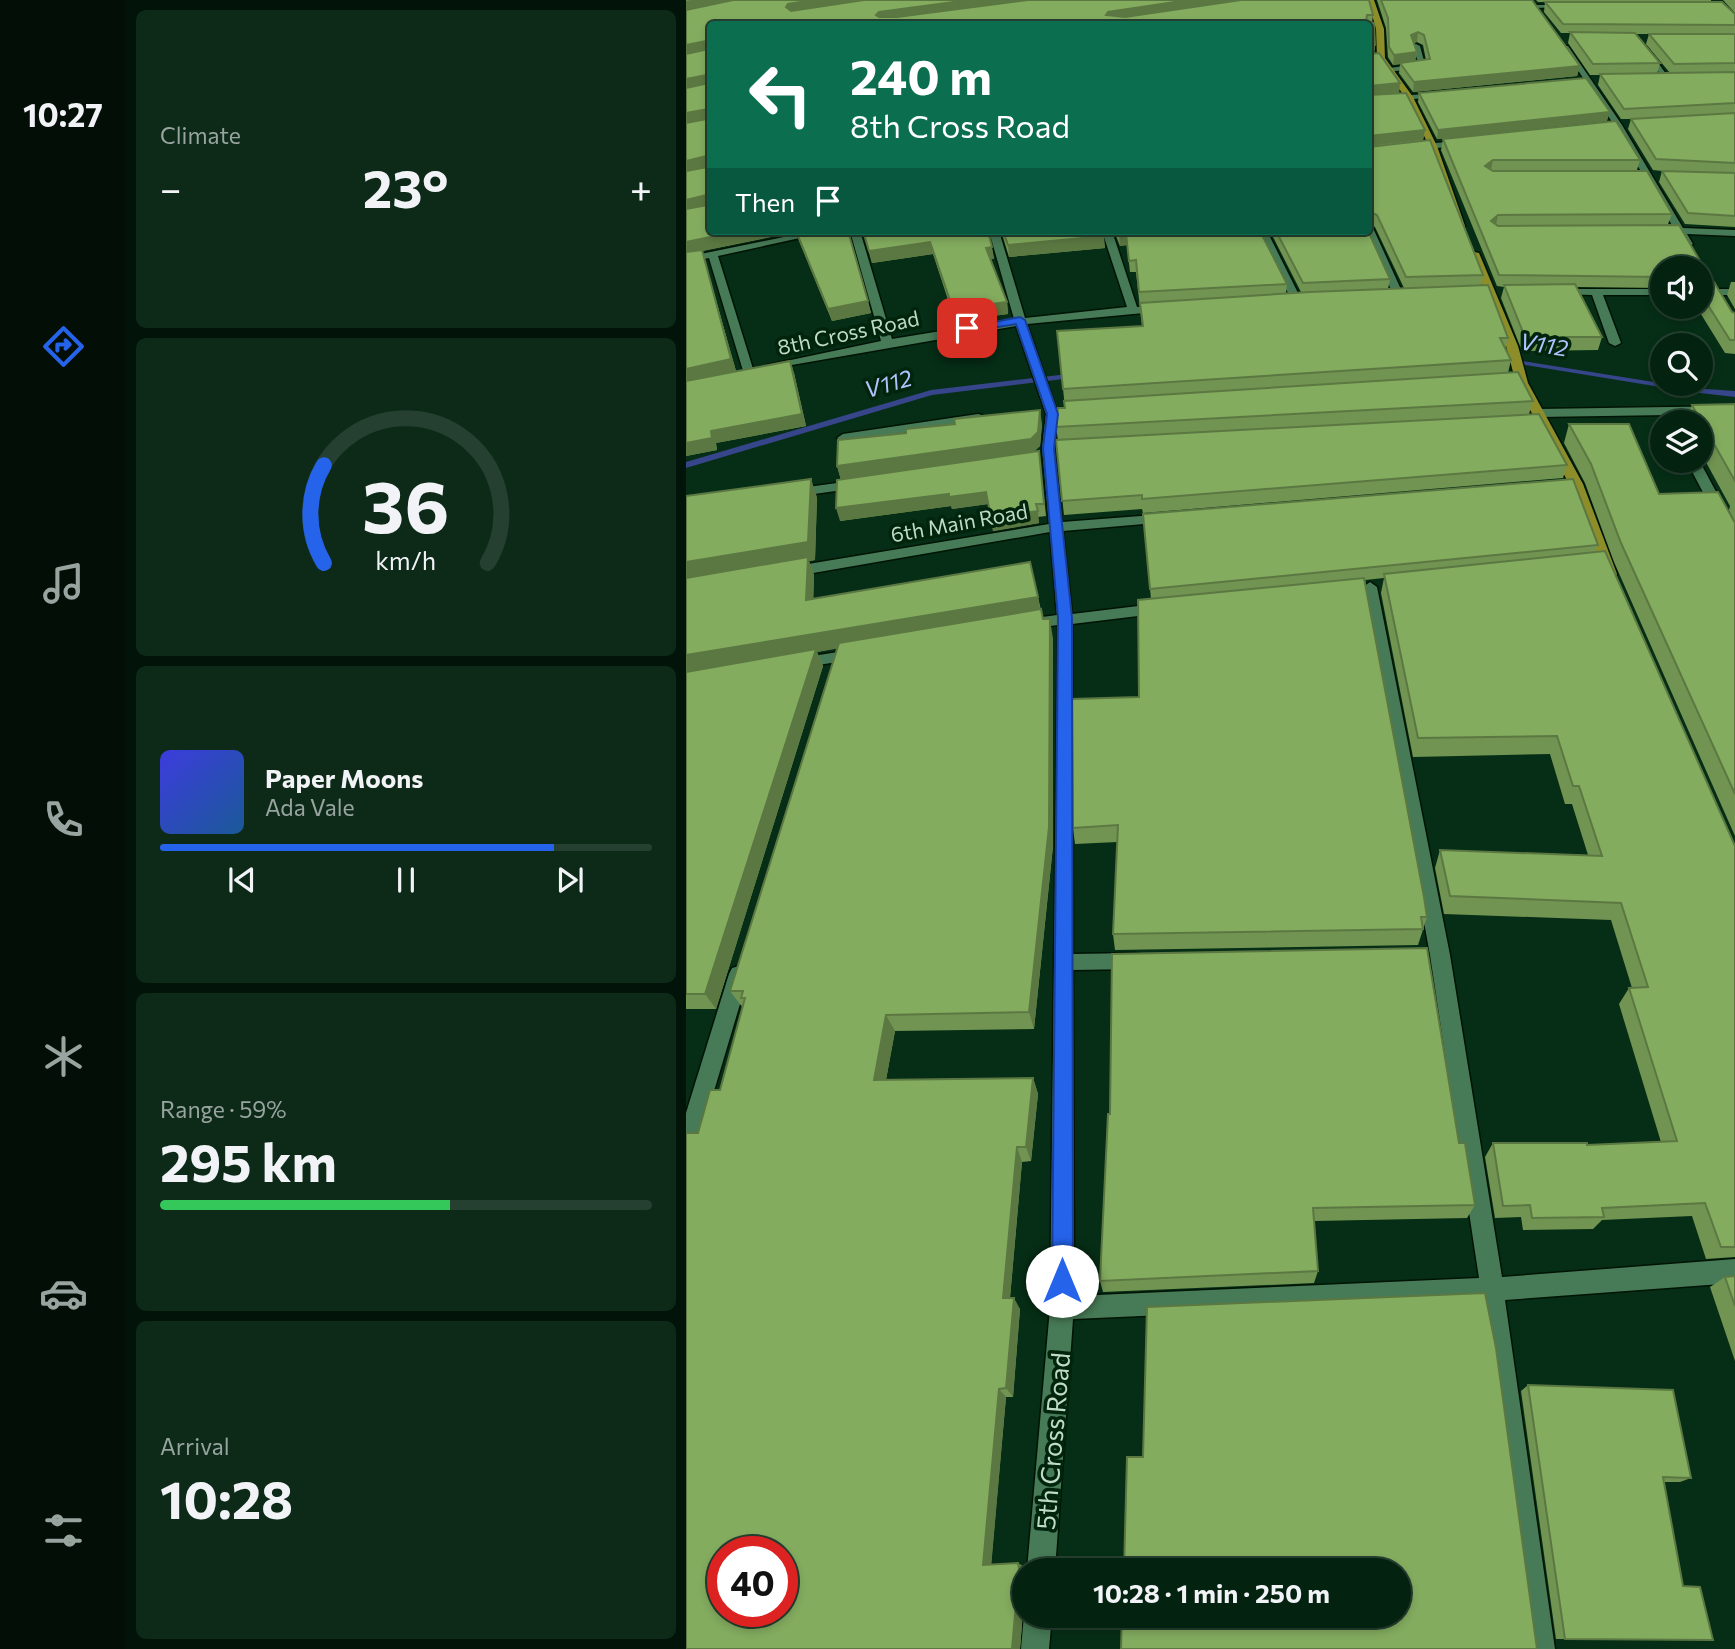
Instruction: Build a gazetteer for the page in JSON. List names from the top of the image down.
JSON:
{
  "streets": {
    "street": ["8th Cross Road", "6th Main Road", "5th Cross Road"]
  },
  "crossings": [
    ["8th Cross Road", "5th Cross Road"],
    ["6th Main Road", "5th Cross Road"]
  ],
  "water": ["V112"],
  "page": {
    "tabs": "10:27",
    "tile": [
      "Climate",
      ["Range · 59%", "295 km"],
      ["Arrival", "10:28"]
    ],
    "turn": ["240 m", "8th Cross Road"],
    "heat": ["−", "23°", "+"],
    "then": "Then",
    "song": ["Paper Moons", "Ada Vale"],
    "limit": "40",
    "trip": "10:28 · 1 min · 250 m",
    "gauge": ["36", "km/h"]
  }
}
